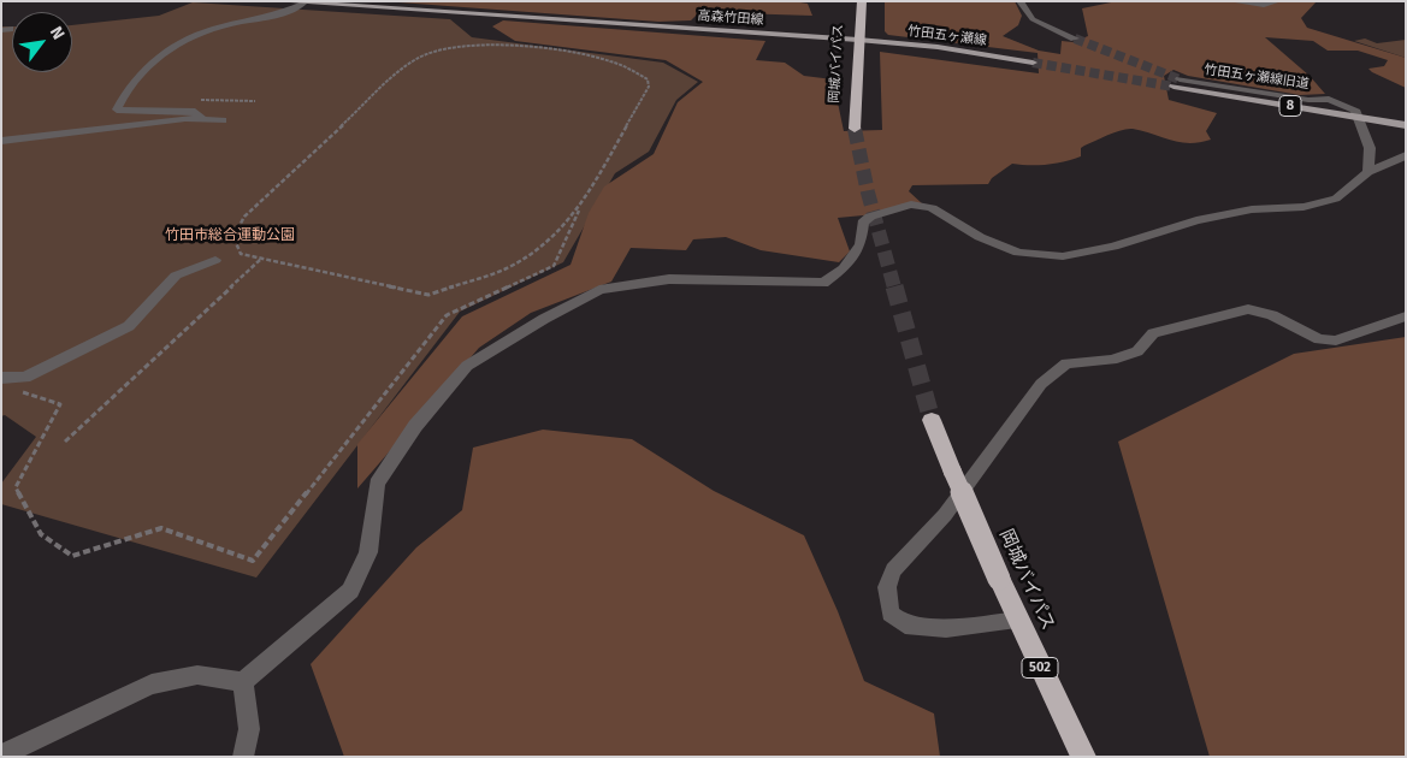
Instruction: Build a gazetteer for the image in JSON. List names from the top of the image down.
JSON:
{
  "streets": {
    "highway": ["岡城バイパス", "502"],
    "main road": ["高森竹田線", "竹田五ヶ瀬線", "8"]
  },
  "crossings": [
    ["高森竹田線", "竹田五ヶ瀬線"],
    ["高森竹田線", "岡城バイパス"],
    ["竹田五ヶ瀬線", "岡城バイパス"]
  ],
  "parks": ["竹田市総合運動公園"],
  "north": "top right"
}
